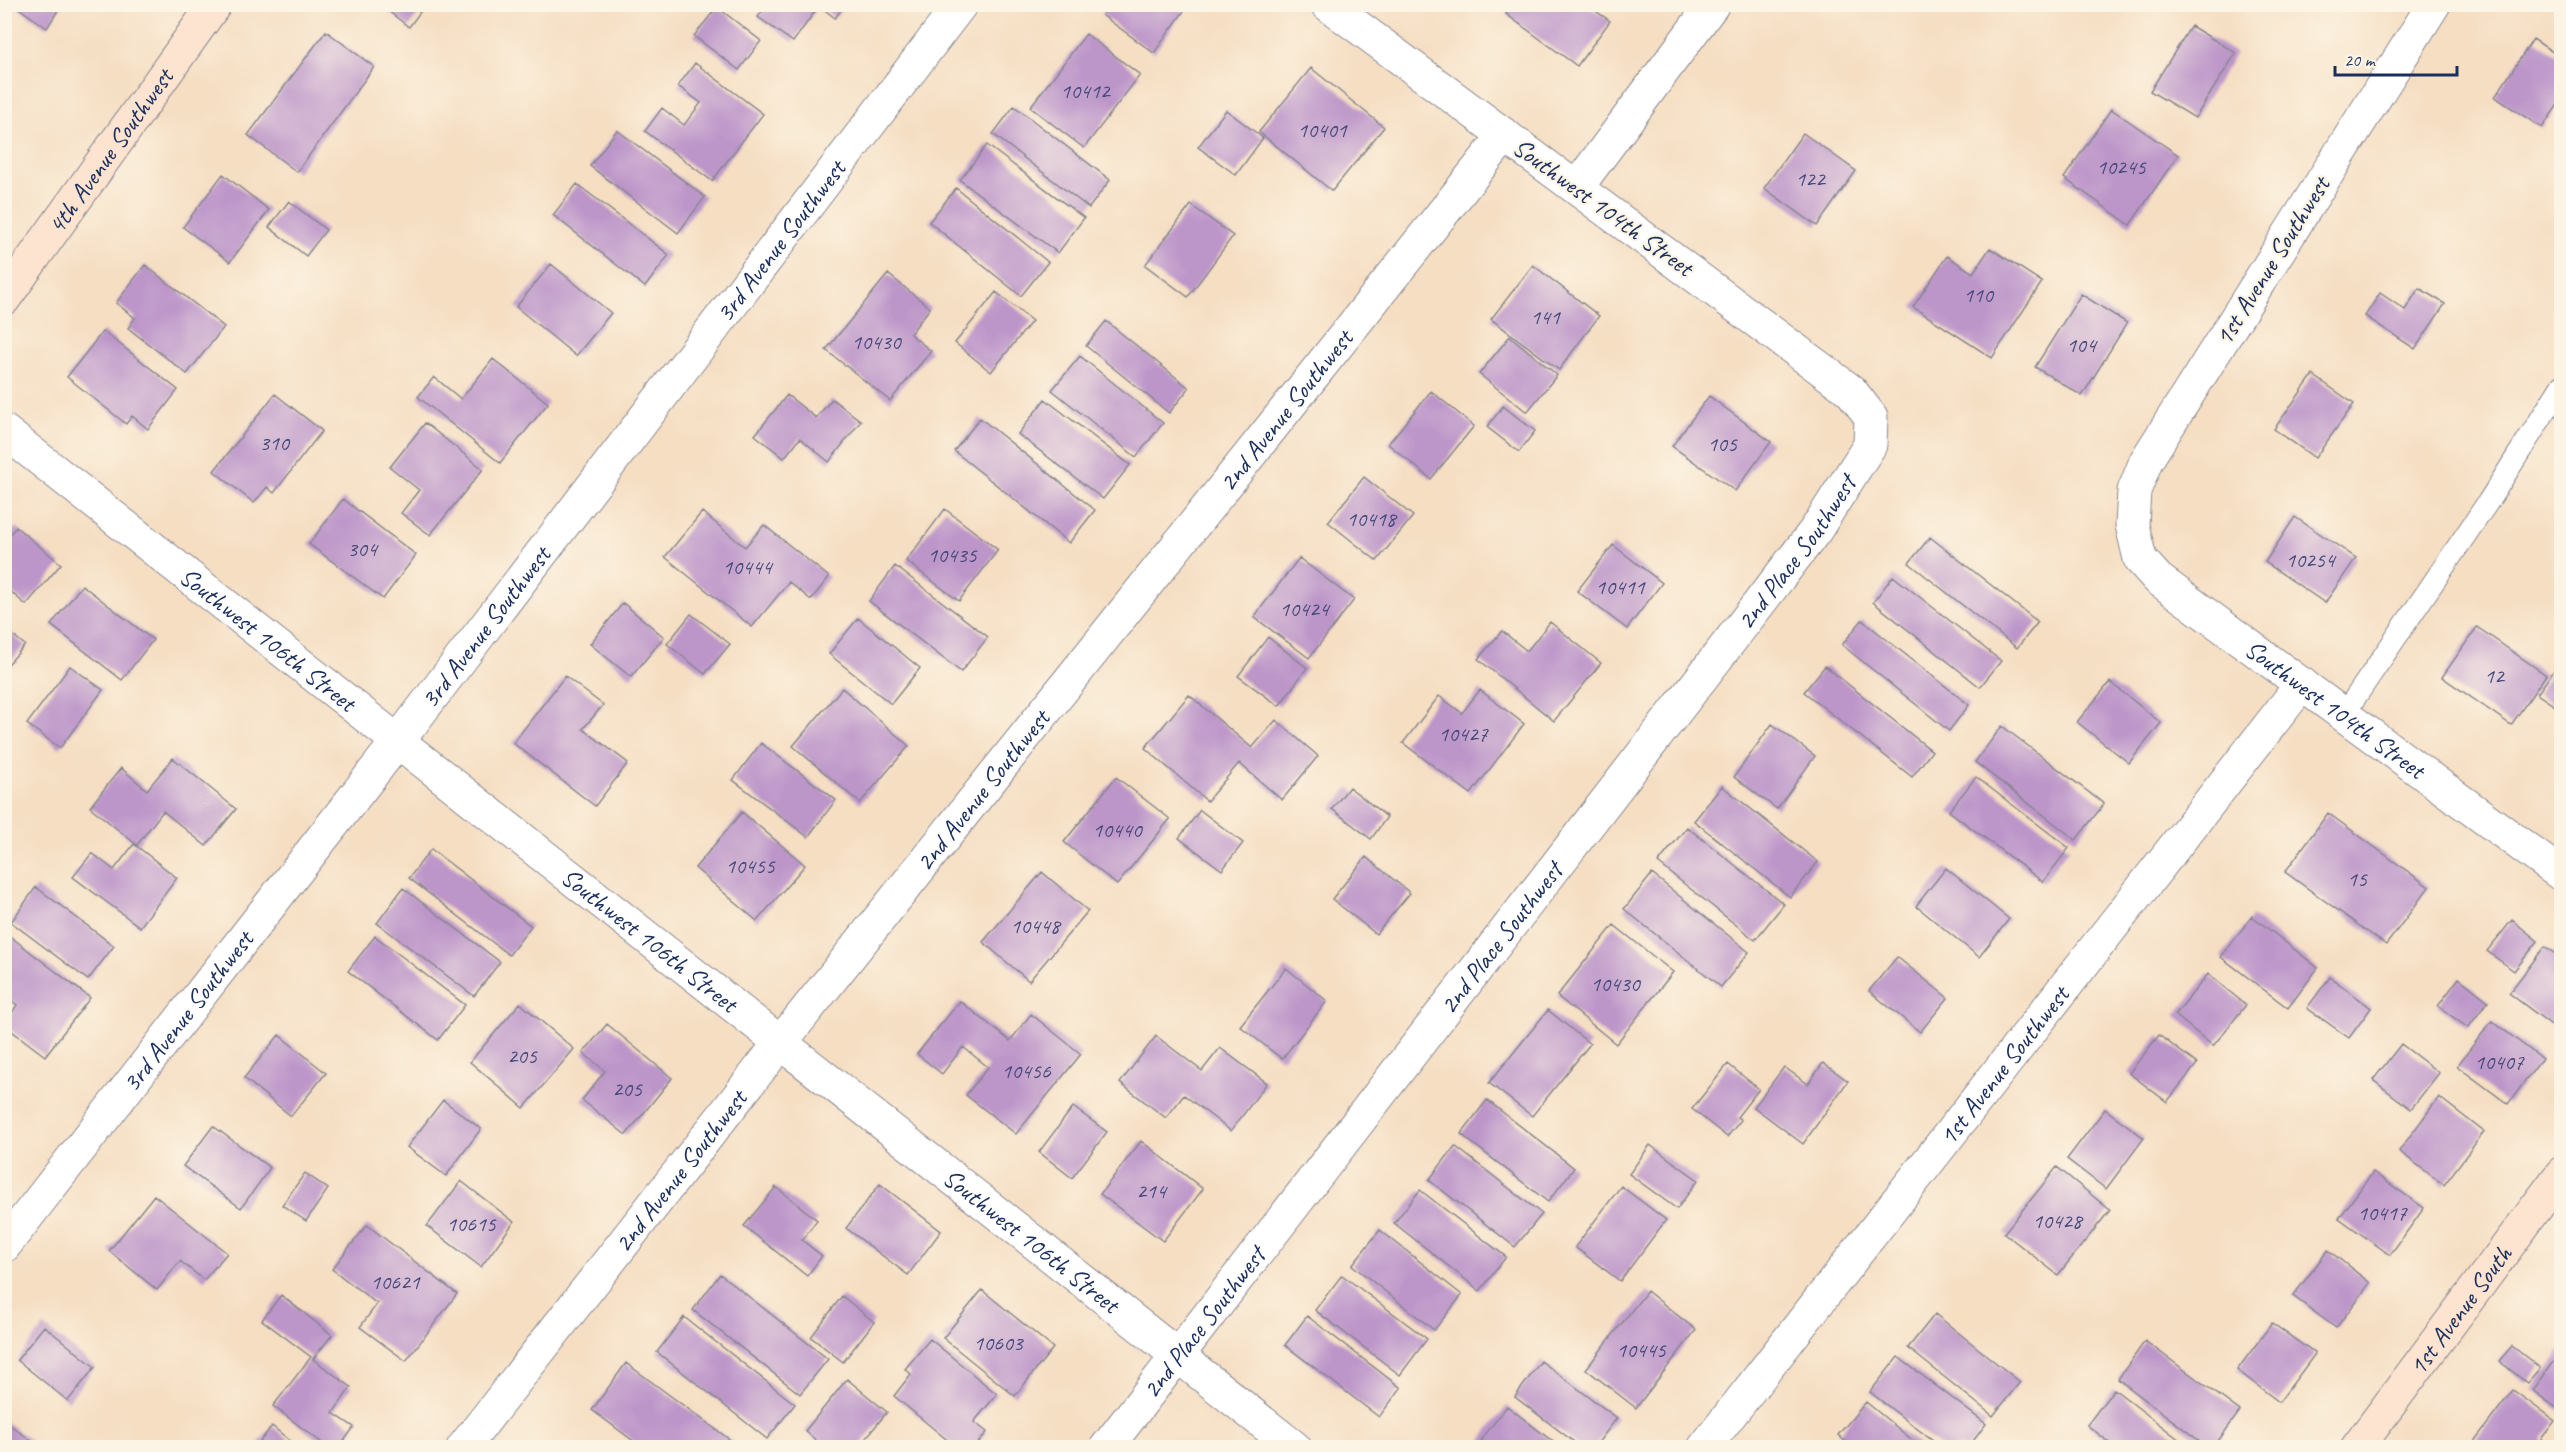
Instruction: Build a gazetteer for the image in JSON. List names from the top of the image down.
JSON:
{
  "streets": {
    "street": [
      "4th Avenue Southwest",
      "Southwest 104th Street",
      "3rd Avenue Southwest",
      "1st Avenue Southwest",
      "2nd Avenue Southwest",
      "2nd Place Southwest",
      "Southwest 106th Street",
      "1st Avenue South"
    ]
  },
  "crossings": [
    ["Southwest 104th Street", "1st Avenue Southwest"],
    ["Southwest 104th Street", "2nd Avenue Southwest"],
    ["Southwest 104th Street", "2nd Place Southwest"],
    ["3rd Avenue Southwest", "Southwest 106th Street"],
    ["2nd Avenue Southwest", "Southwest 106th Street"],
    ["2nd Place Southwest", "Southwest 106th Street"]
  ],
  "house_numbers": [
    "10412",
    "10401",
    "10245",
    "122",
    "110",
    "141",
    "10430",
    "104",
    "310",
    "105",
    "10418",
    "304",
    "10435",
    "10254",
    "10444",
    "10411",
    "10424",
    "12",
    "10427",
    "10440",
    "10455",
    "15",
    "10448",
    "10430",
    "205",
    "10407",
    "10456",
    "205",
    "214",
    "10417",
    "10428",
    "10615",
    "10621",
    "10603",
    "10445"
  ],
  "scale_bar": "20 m"
}
